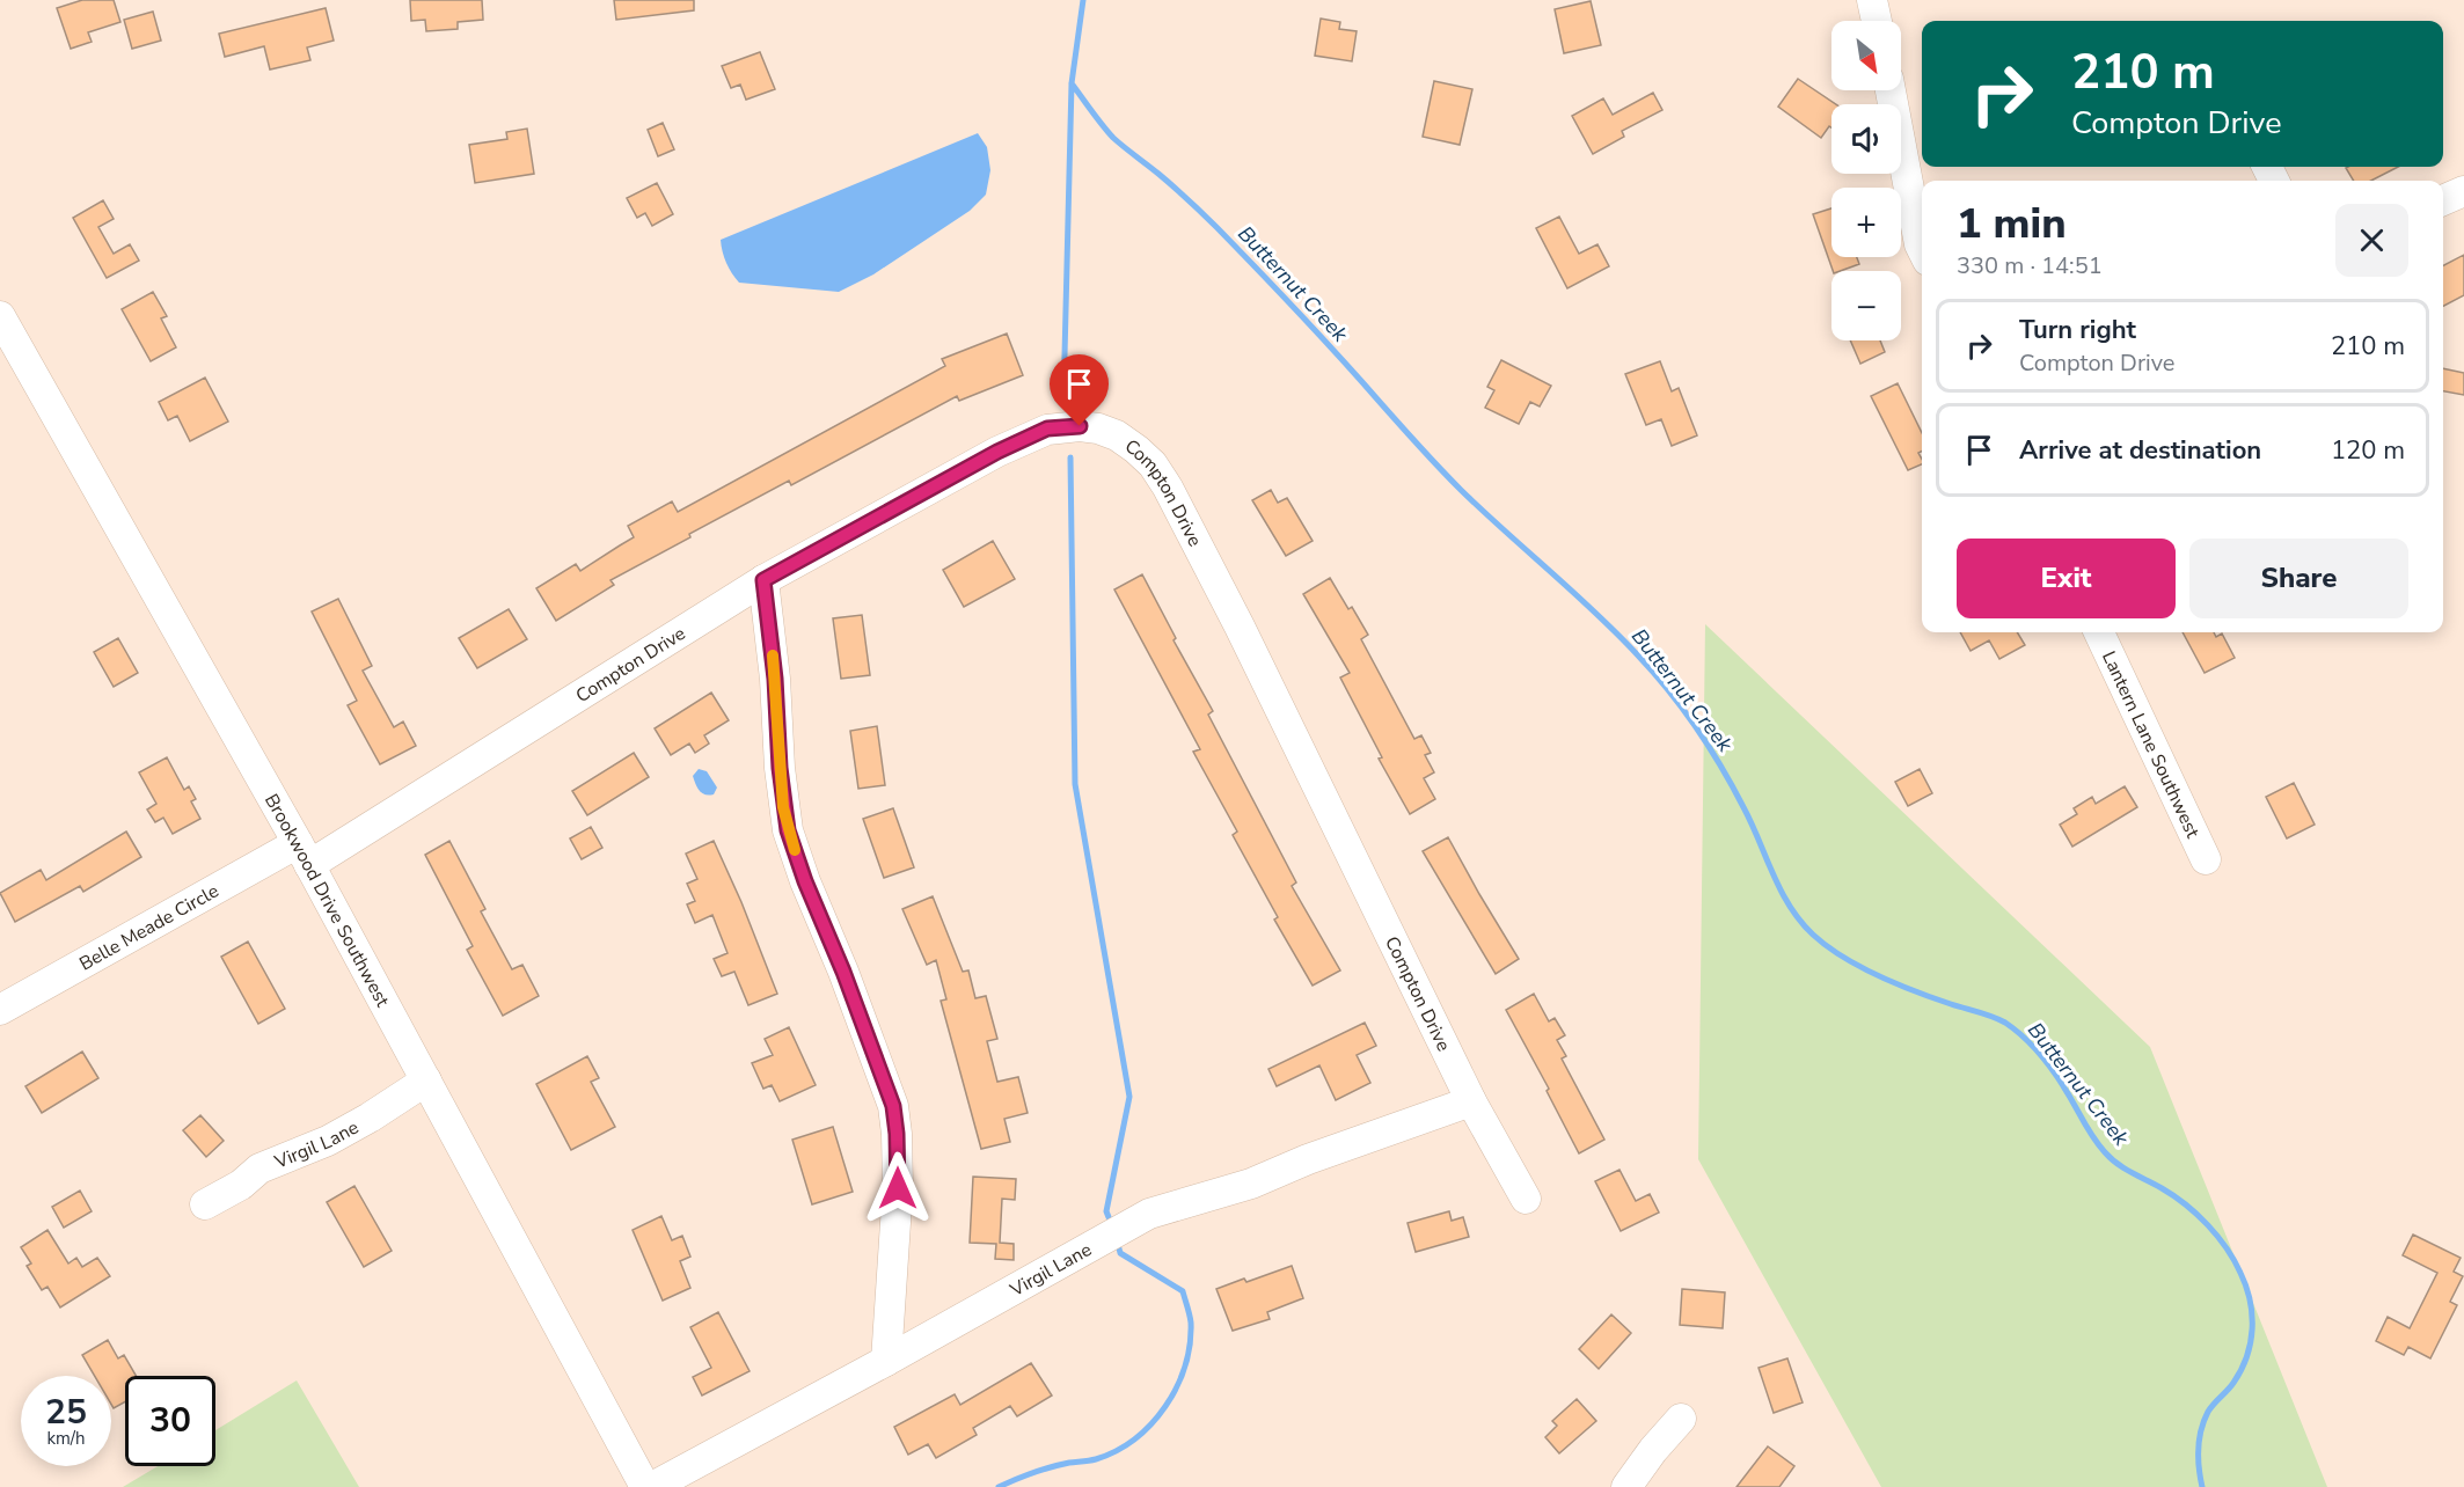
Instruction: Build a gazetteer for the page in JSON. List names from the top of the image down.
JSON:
{
  "streets": {
    "street": [
      "Compton Drive",
      "Lantern Lane Southwest",
      "Brookwood Drive Southwest",
      "Belle Meade Circle",
      "Virgil Lane"
    ]
  },
  "crossings": [
    ["Compton Drive", "Brookwood Drive Southwest"],
    ["Compton Drive", "Belle Meade Circle"],
    ["Compton Drive", "Virgil Lane"],
    ["Brookwood Drive Southwest", "Belle Meade Circle"],
    ["Brookwood Drive Southwest", "Virgil Lane"]
  ],
  "water": ["Butternut Creek"],
  "north": "bottom right",
  "page": {
    "map_buttons": ["+", "−"],
    "turn": ["210 m", "Compton Drive"],
    "heading": ["1 min", "330 m · 14:51"],
    "list": [
      {
        "name": "Turn right",
        "note": "Compton Drive",
        "value": "210 m"
      },
      {
        "name": "Arrive at destination",
        "value": "120 m"
      }
    ],
    "buttons": ["Exit", "Share"],
    "speed": "25 km/h",
    "limit": "30"
  }
}
